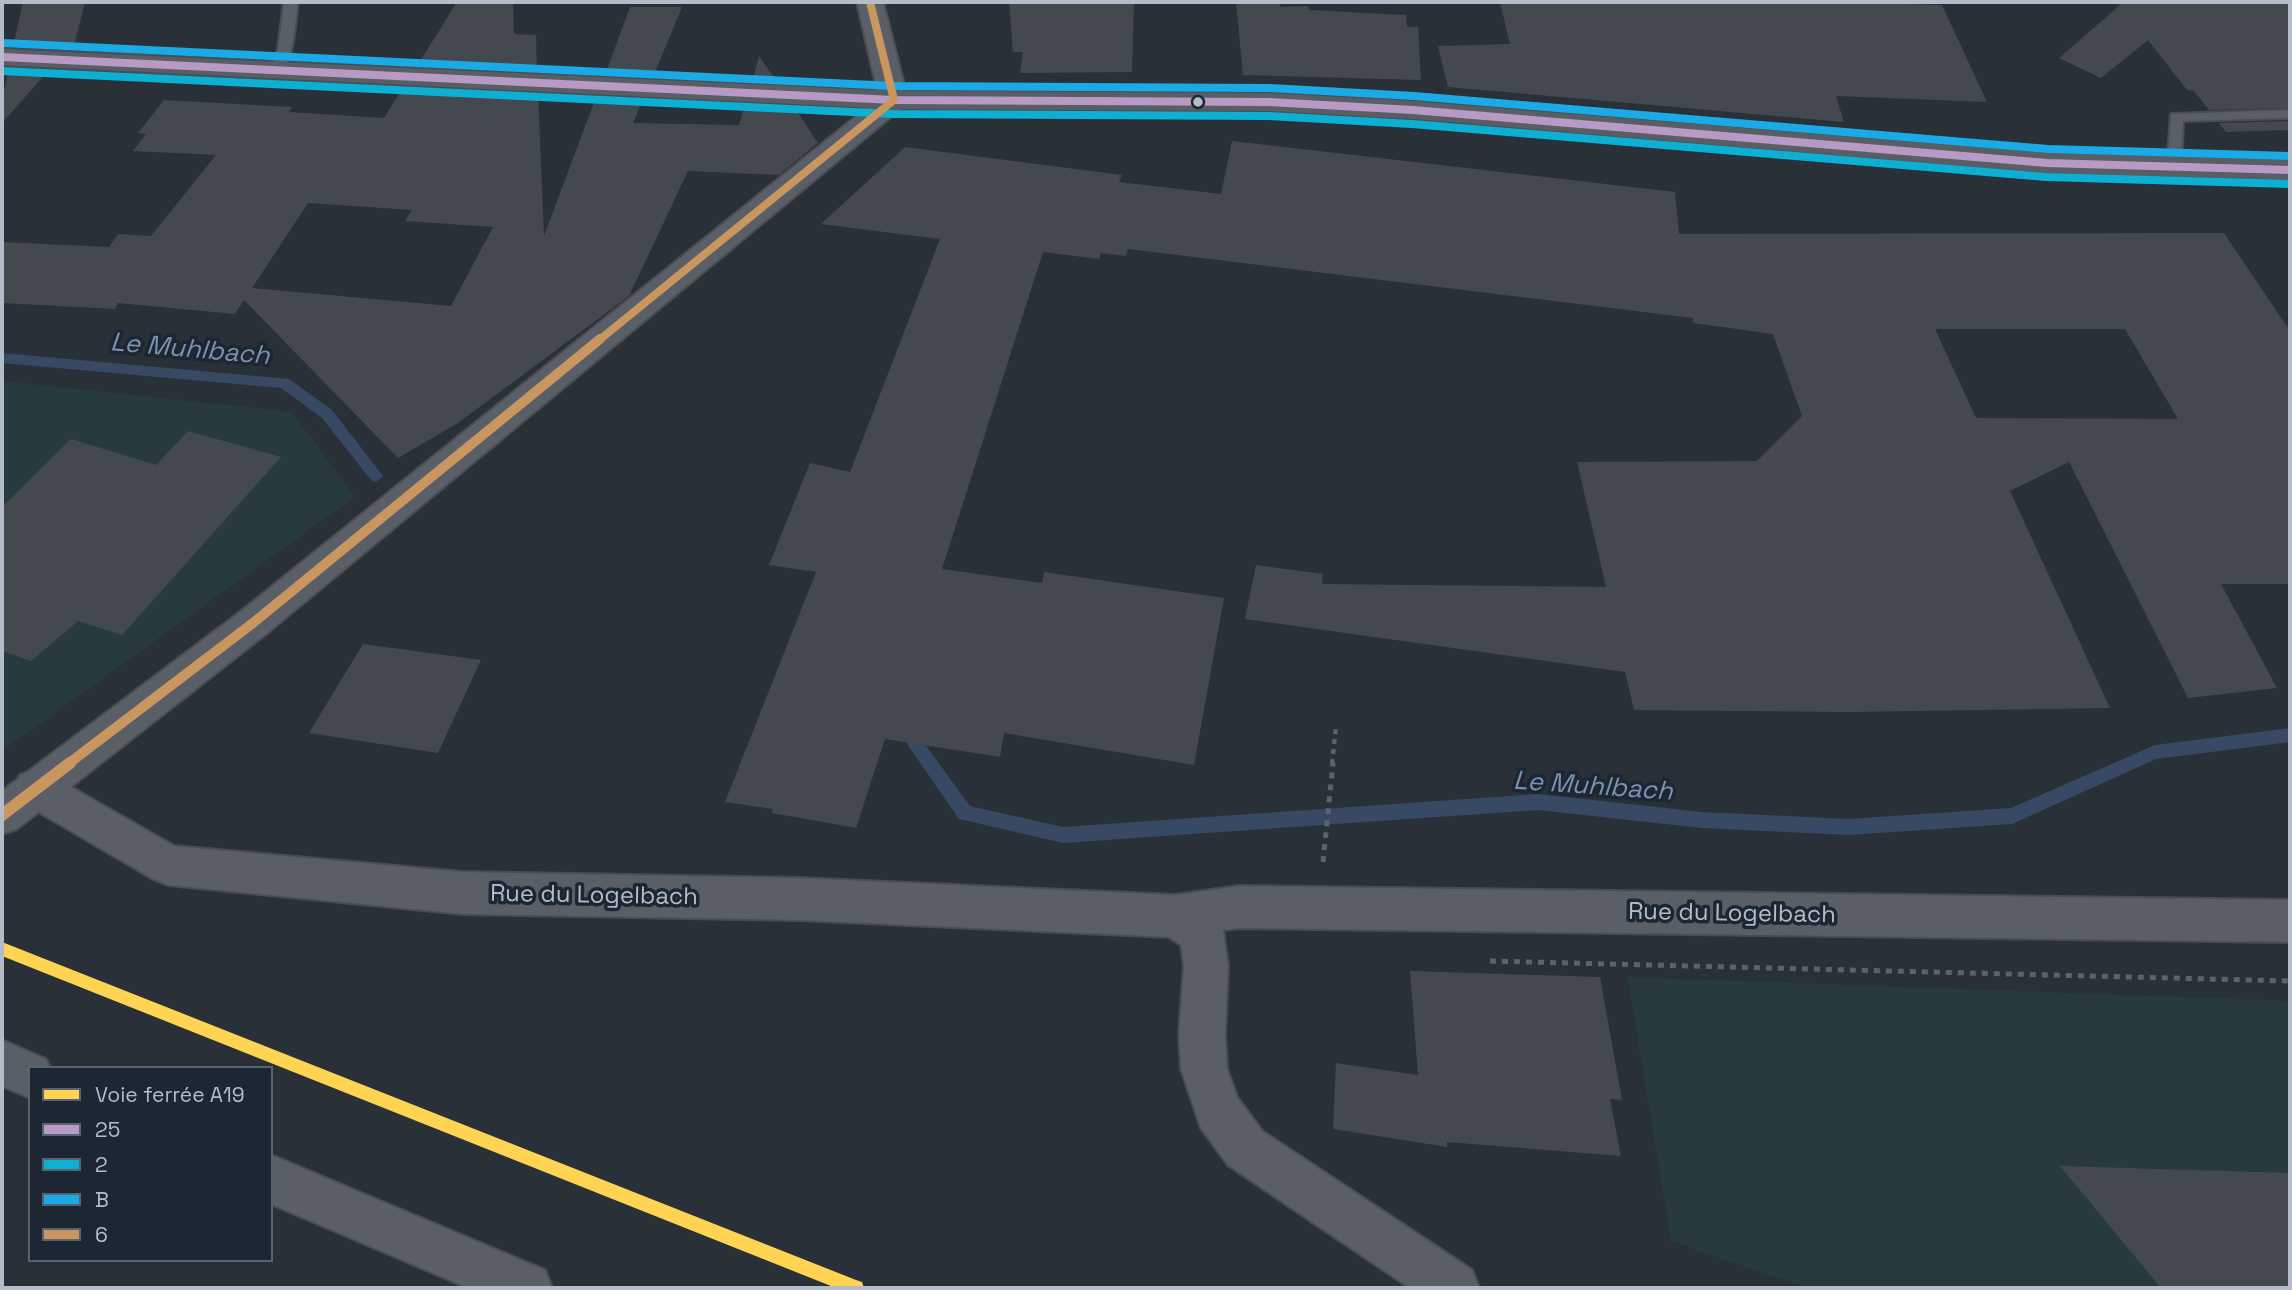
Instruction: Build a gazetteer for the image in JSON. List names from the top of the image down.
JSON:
{
  "streets": {
    "street": ["Rue du Logelbach"]
  },
  "water": ["Le Muhlbach"],
  "lines": [
    "transit line 6",
    "transit line B",
    "transit line 25",
    "transit line 2",
    "rail line A19"
  ],
  "legend": [
    "Voie ferrée A19",
    "25",
    "2",
    "B",
    "6"
  ]
}
